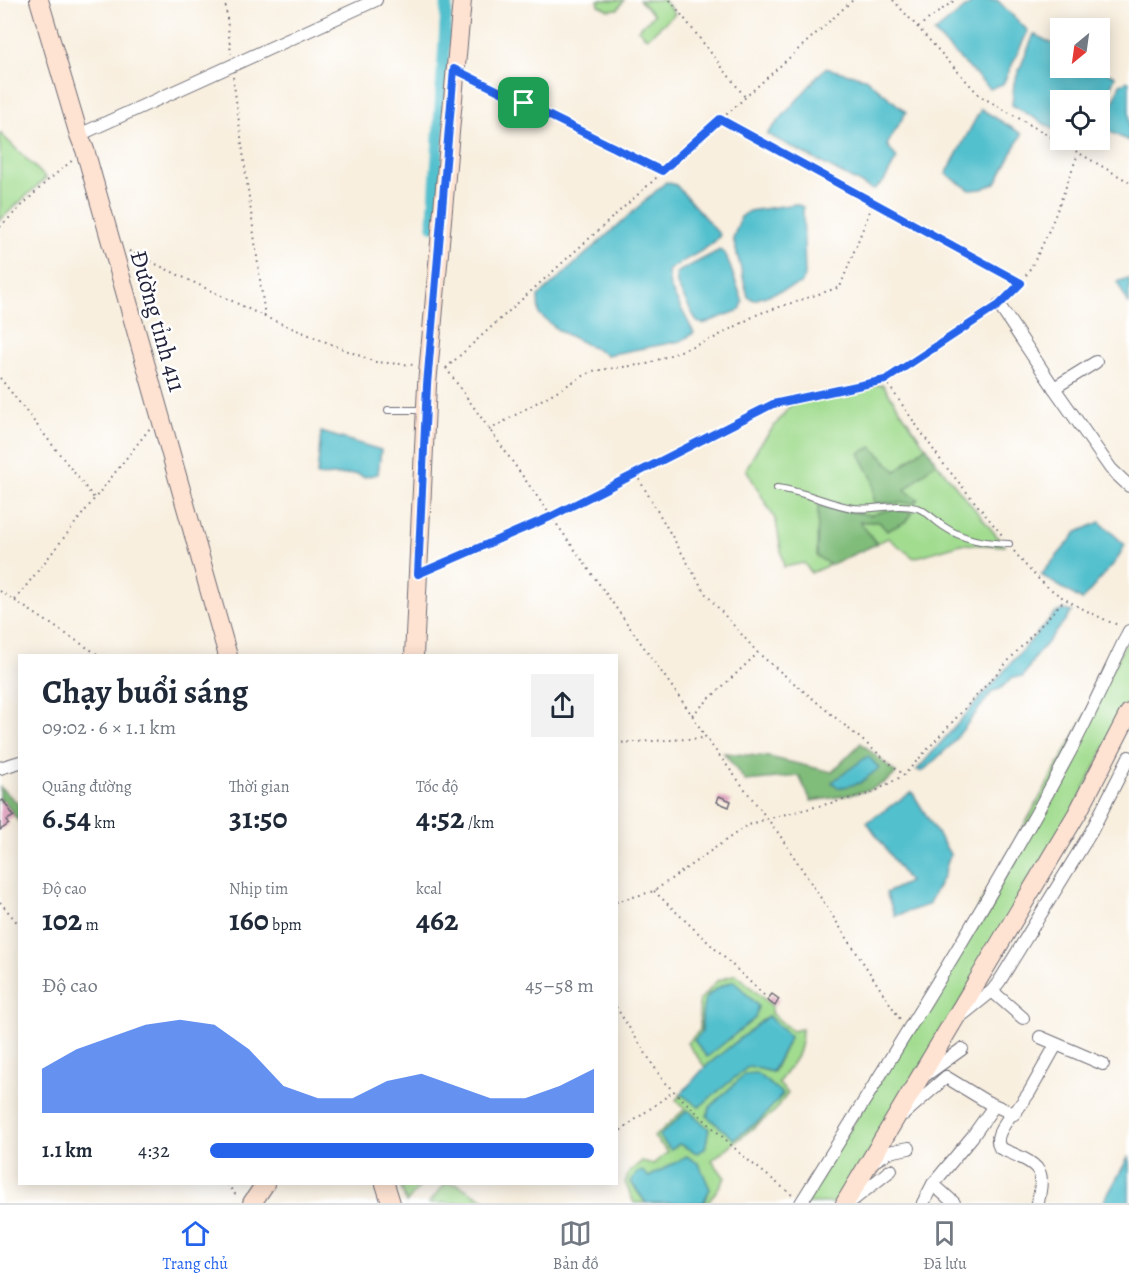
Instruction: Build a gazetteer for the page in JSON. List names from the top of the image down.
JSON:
{
  "streets": {
    "main road": ["Đường tỉnh 411"]
  },
  "north": "bottom left",
  "page": {
    "heading": ["Chạy buổi sáng", "09:02 · 6 × 1.1 km"],
    "stats": [
      ["Quãng đường", "6.54 km"],
      ["Thời gian", "31:50"],
      ["Tốc độ", "4:52 /km"],
      ["Độ cao", "102 m"],
      ["Nhịp tim", "160 bpm"],
      ["kcal", "462"]
    ],
    "chart": ["Độ cao", "45–58 m"],
    "list": [
      {
        "name": "1.1 km",
        "note": "4:32"
      }
    ],
    "tabs": ["Trang chủ", "Bản đồ", "Đã lưu"]
  }
}
